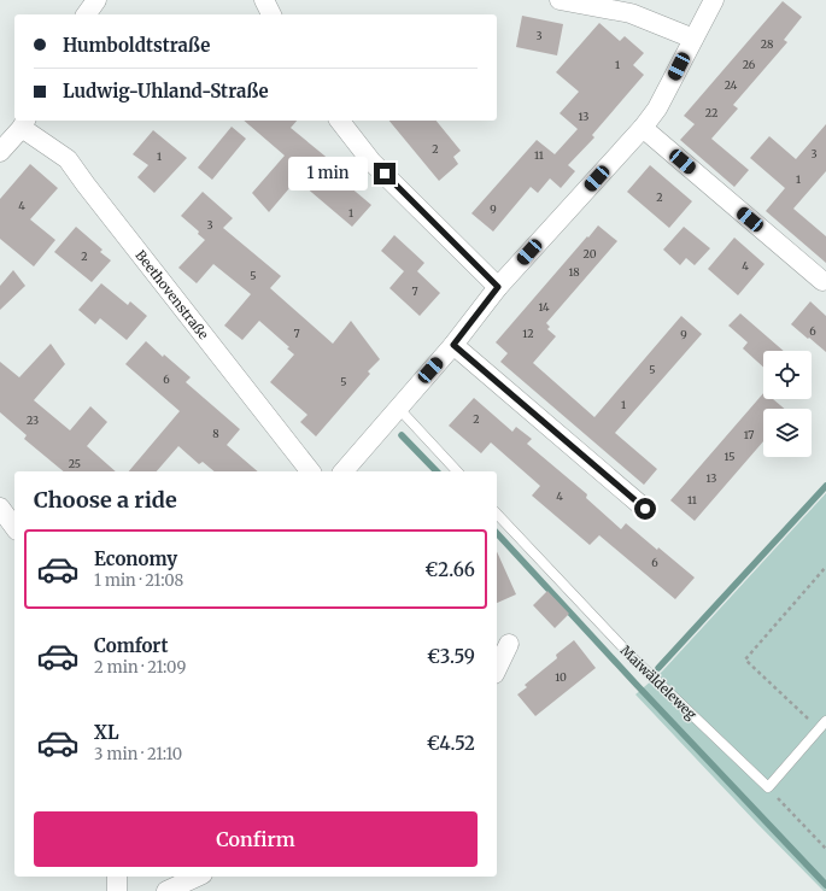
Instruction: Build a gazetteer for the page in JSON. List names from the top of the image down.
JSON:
{
  "streets": {
    "street": ["Beethovenstraße"],
    "lane": ["Maiwäldeleweg"]
  },
  "house_numbers": [
    "3",
    "28",
    "1",
    "26",
    "24",
    "22",
    "13",
    "2",
    "3",
    "11",
    "1",
    "1",
    "2",
    "4",
    "9",
    "1",
    "3",
    "20",
    "2",
    "4",
    "18",
    "5",
    "7",
    "14",
    "6",
    "7",
    "12",
    "9",
    "5",
    "6",
    "5",
    "1",
    "2",
    "23",
    "8",
    "17",
    "15",
    "25",
    "13",
    "4",
    "11",
    "6",
    "10"
  ],
  "page": {
    "banner": ["Humboldtstraße", "Ludwig-Uhland-Straße"],
    "bubble": "1 min",
    "heading": "Choose a ride",
    "list": [
      {
        "name": "Economy",
        "note": "1 min · 21:08",
        "value": "€2.66"
      },
      {
        "name": "Comfort",
        "note": "2 min · 21:09",
        "value": "€3.59"
      },
      {
        "name": "XL",
        "note": "3 min · 21:10",
        "value": "€4.52"
      }
    ],
    "buttons": "Confirm"
  }
}
